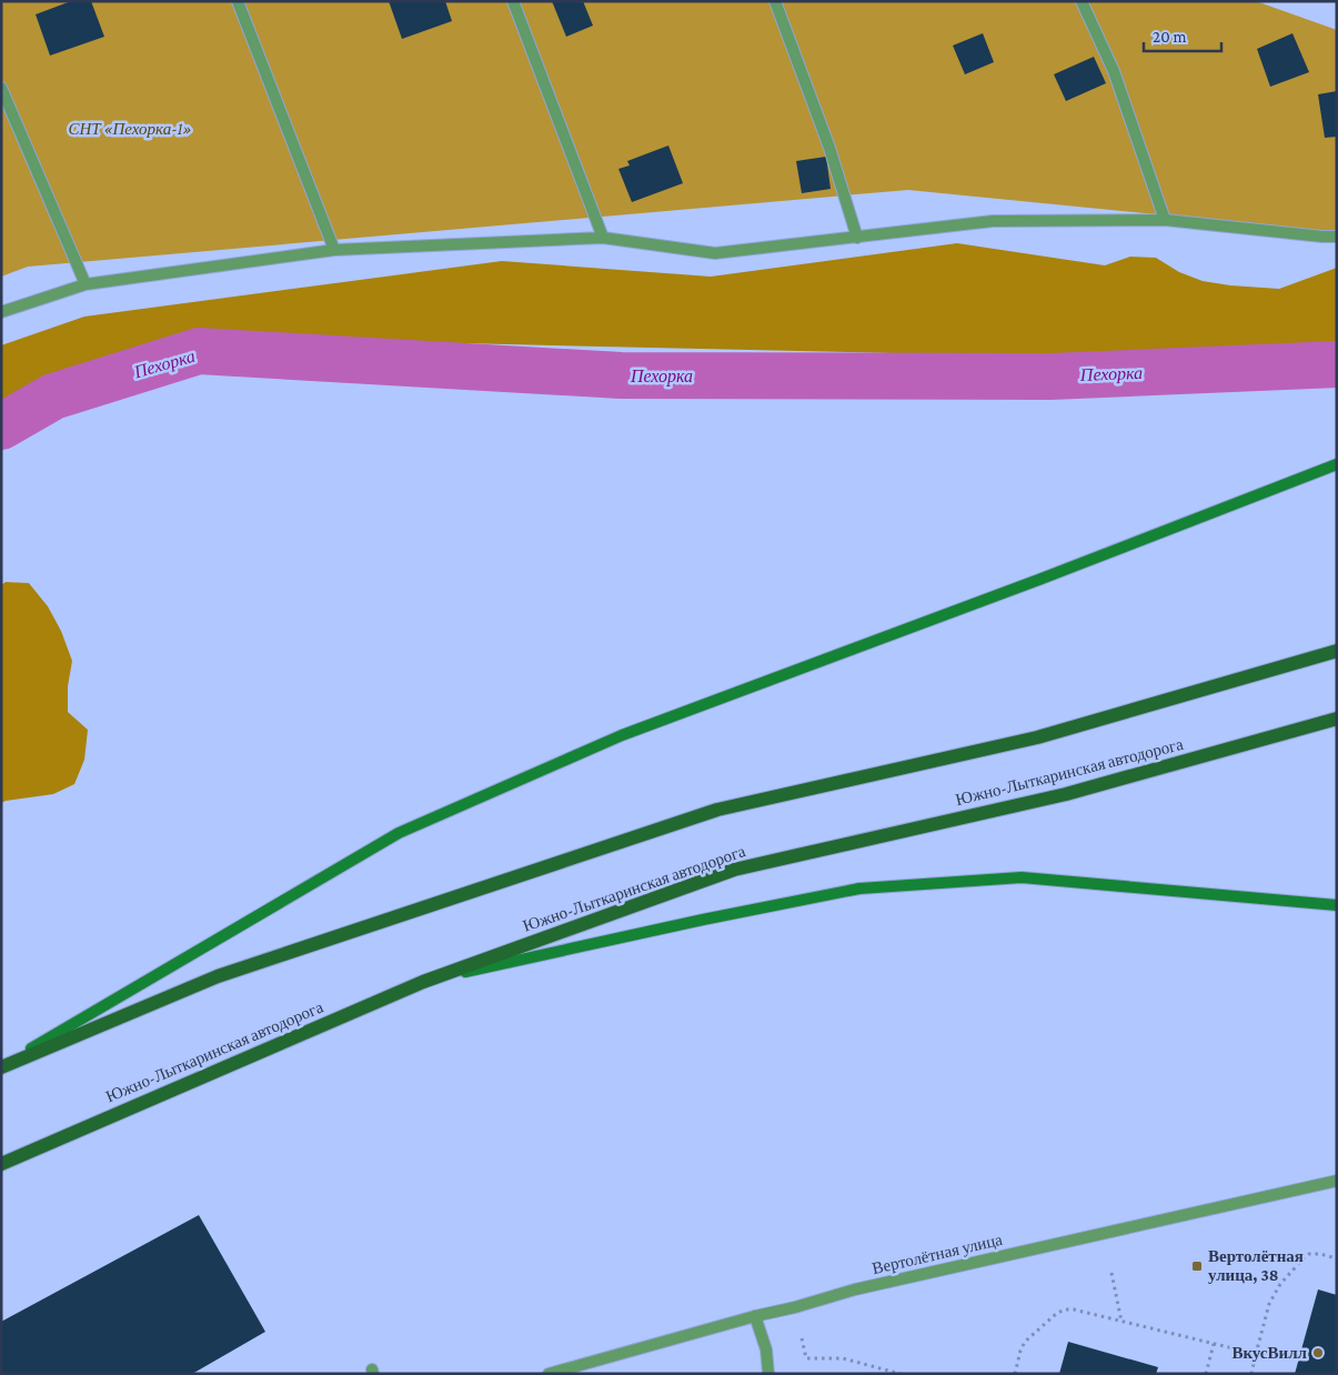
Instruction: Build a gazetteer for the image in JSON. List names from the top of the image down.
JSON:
{
  "streets": {
    "main road": ["Южно-Лыткаринская автодорога"],
    "street": ["Вертолётная улица"]
  },
  "water": ["Пехорка"],
  "parks": ["СНТ «Пехорка-1»"],
  "places": {
    "transit": ["Вертолётная улица, 38"],
    "other": ["ВкусВилл"]
  },
  "scale_bar": "20 m"
}
